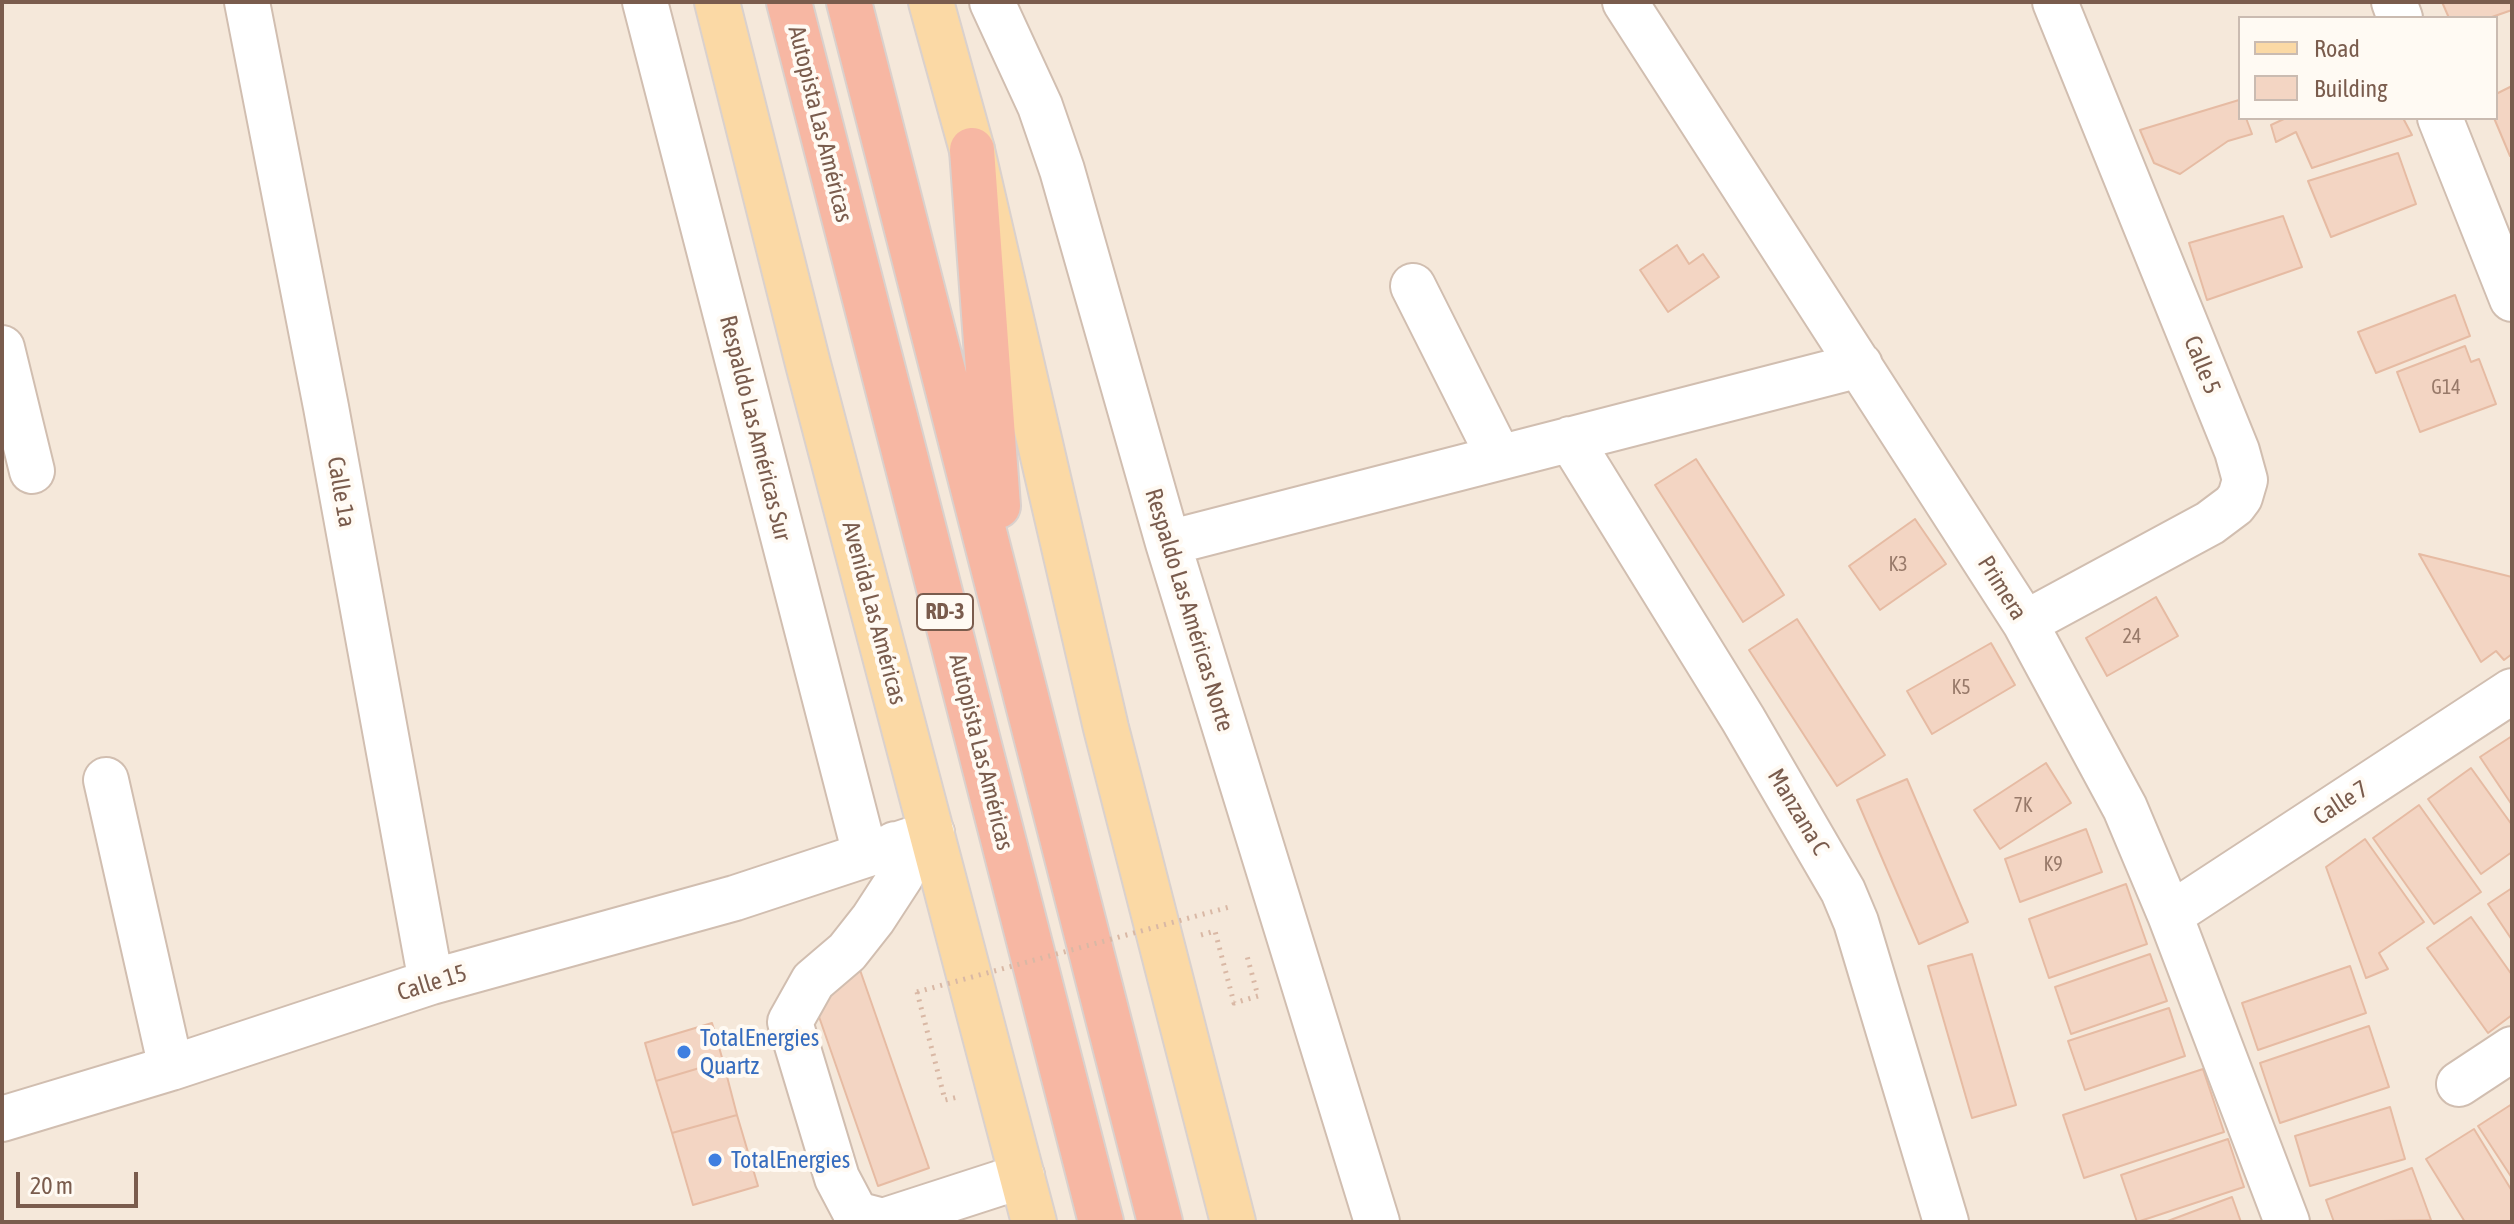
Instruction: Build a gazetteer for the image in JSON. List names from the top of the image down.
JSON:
{
  "streets": {
    "highway": ["Autopista Las Américas", "RD-3"],
    "main road": ["Avenida Las Américas"],
    "street": [
      "Calle 5",
      "Respaldo Las Américas Sur",
      "Calle 1a",
      "Primera",
      "Respaldo Las Américas Norte",
      "Calle 7",
      "Manzana C",
      "Calle 15"
    ]
  },
  "crossings": [
    ["Calle 5", "Primera"],
    ["Respaldo Las Américas Sur", "Avenida Las Américas"],
    ["Respaldo Las Américas Sur", "Calle 15"],
    ["Calle 1a", "Calle 15"],
    ["Primera", "Calle 7"],
    ["Avenida Las Américas", "Calle 15"]
  ],
  "places": ["TotalEnergies Quartz", "TotalEnergies"],
  "house_numbers": [
    "G14",
    "K3",
    "24",
    "K5",
    "7K",
    "K9"
  ],
  "legend": ["Road", "Building"],
  "scale_bar": "20 m"
}
